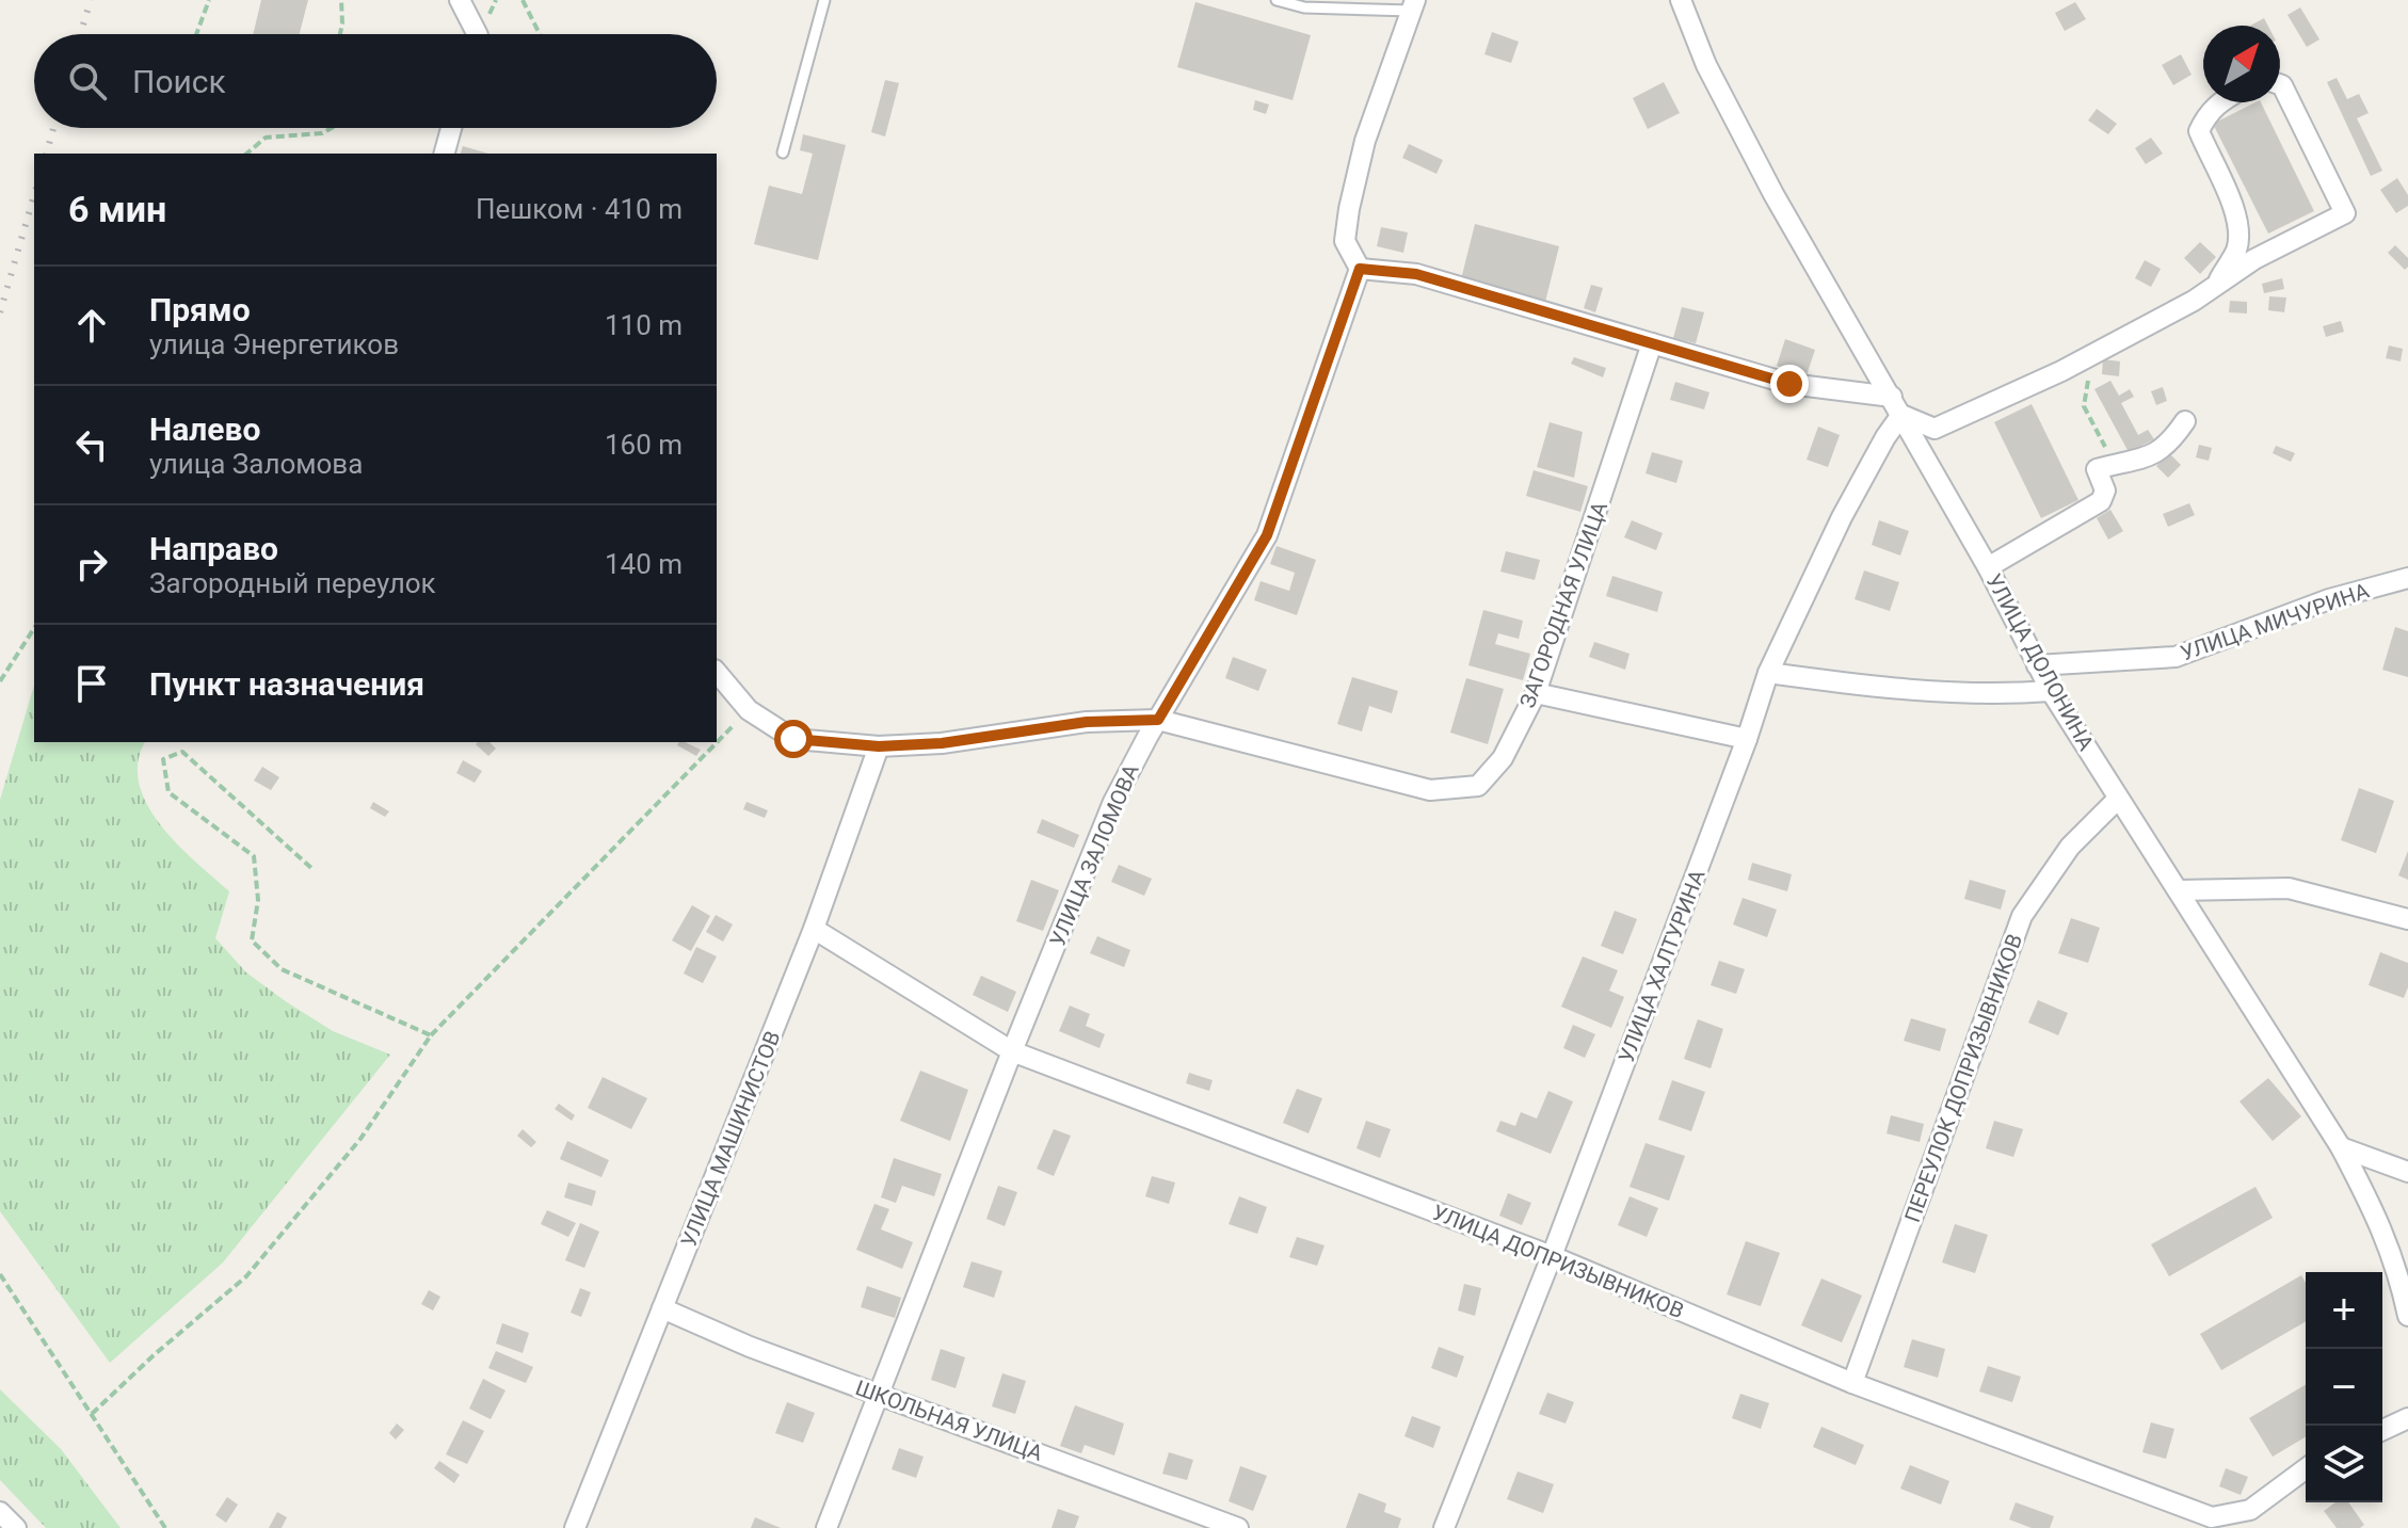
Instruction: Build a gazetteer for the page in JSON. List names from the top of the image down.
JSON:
{
  "streets": {
    "street": [
      "ЗАГОРОДНАЯ УЛИЦА",
      "УЛИЦА МИЧУРИНА",
      "УЛИЦА ДОЛОНИНА",
      "УЛИЦА ЗАЛОМОВА",
      "УЛИЦА ХАЛТУРИНА",
      "ПЕРЕУЛОК ДОПРИЗЫВНИКОВ",
      "УЛИЦА МАШИНИСТОВ",
      "УЛИЦА ДОПРИЗЫВНИКОВ",
      "ШКОЛЬНАЯ УЛИЦА"
    ]
  },
  "crossings": [
    ["ЗАГОРОДНАЯ УЛИЦА", "УЛИЦА ЗАЛОМОВА"],
    ["УЛИЦА МИЧУРИНА", "УЛИЦА ДОЛОНИНА"],
    ["УЛИЦА ДОЛОНИНА", "УЛИЦА ХАЛТУРИНА"],
    ["УЛИЦА ДОЛОНИНА", "ПЕРЕУЛОК ДОПРИЗЫВНИКОВ"],
    ["УЛИЦА ЗАЛОМОВА", "УЛИЦА ДОПРИЗЫВНИКОВ"],
    ["УЛИЦА ЗАЛОМОВА", "ШКОЛЬНАЯ УЛИЦА"],
    ["УЛИЦА ХАЛТУРИНА", "УЛИЦА ДОПРИЗЫВНИКОВ"],
    ["ПЕРЕУЛОК ДОПРИЗЫВНИКОВ", "УЛИЦА ДОПРИЗЫВНИКОВ"],
    ["УЛИЦА МАШИНИСТОВ", "УЛИЦА ДОПРИЗЫВНИКОВ"],
    ["УЛИЦА МАШИНИСТОВ", "ШКОЛЬНАЯ УЛИЦА"]
  ],
  "north": "top right",
  "page": {
    "search": "Поиск",
    "heading": ["6 мин", "Пешком · 410 m"],
    "list": [
      ["Прямо", "улица Энергетиков", "110 m"],
      ["Налево", "улица Заломова", "160 m"],
      ["Направо", "Загородный переулок", "140 m"],
      "Пункт назначения"
    ],
    "map_buttons": ["+", "−"]
  }
}
